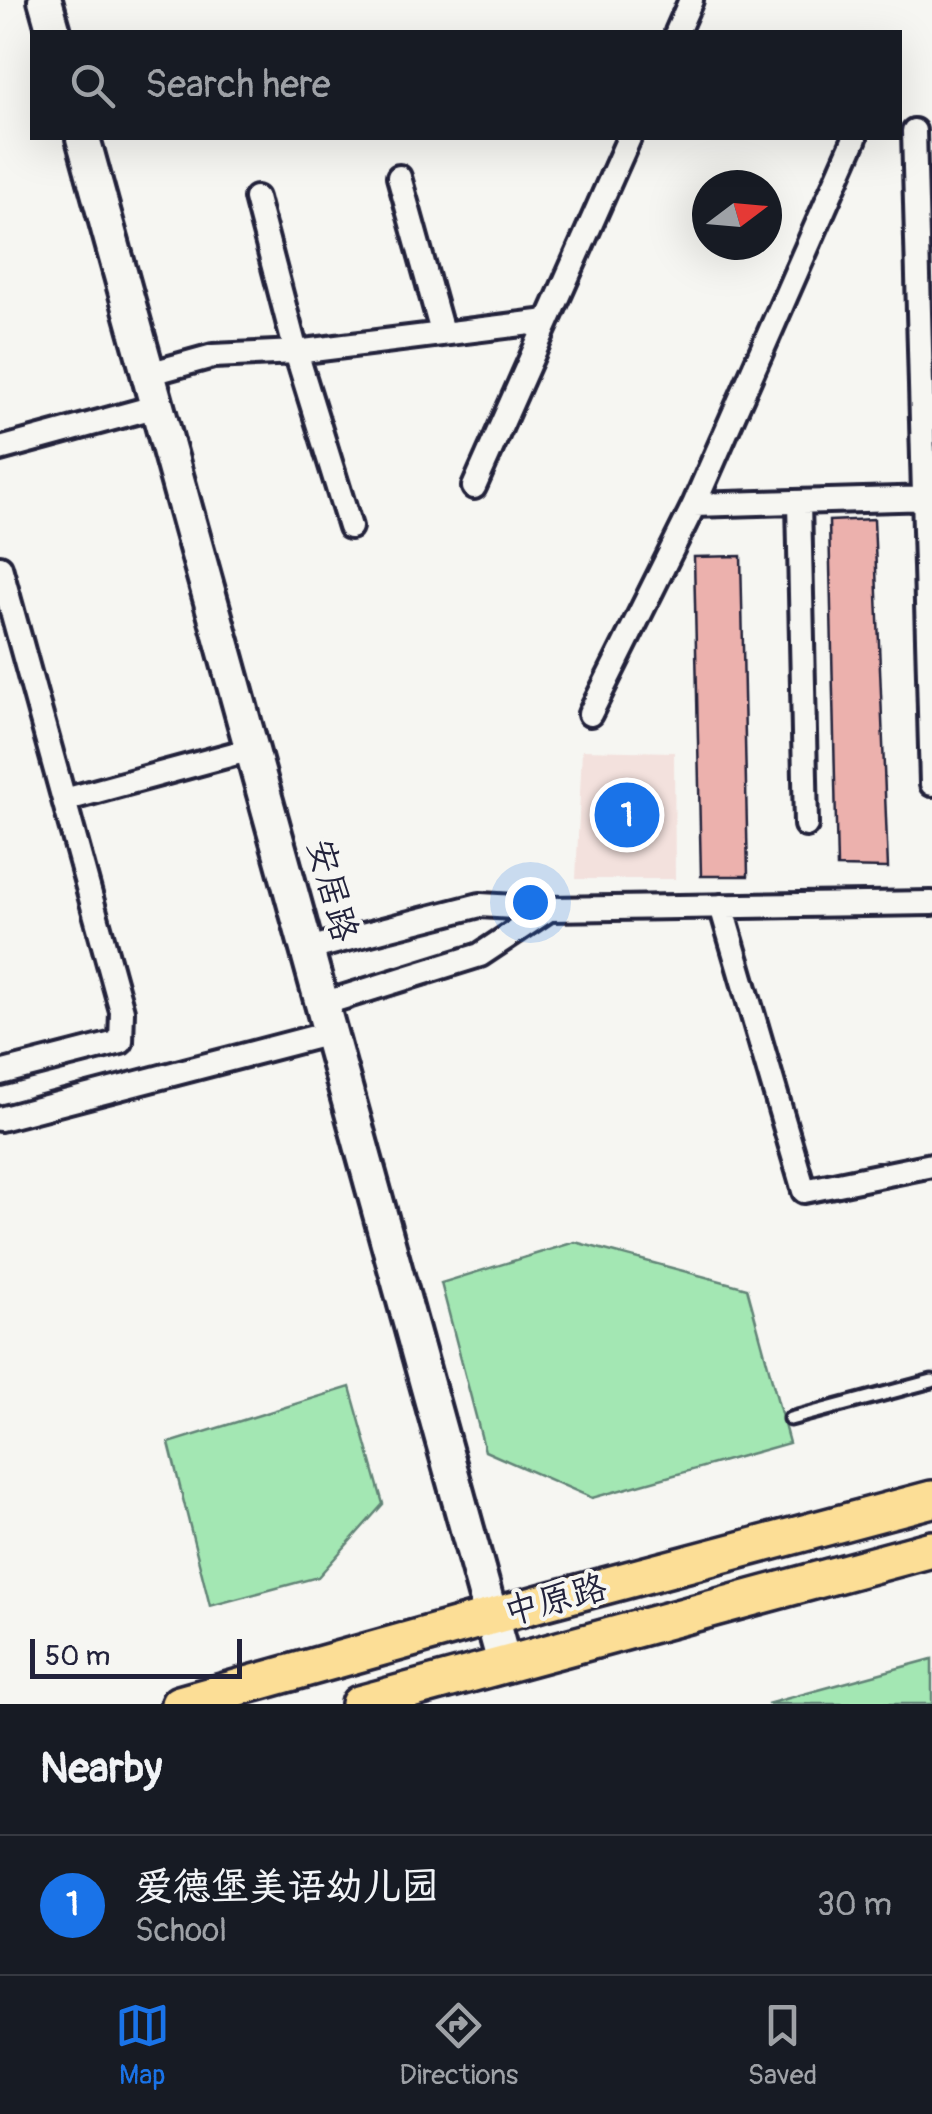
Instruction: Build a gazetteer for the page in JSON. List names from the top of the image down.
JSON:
{
  "streets": {
    "main road": ["中原路"],
    "street": ["安居路"]
  },
  "crossings": [
    ["安居路", "中原路"]
  ],
  "scale_bar": "50 m",
  "north": "right",
  "page": {
    "search": "Search here",
    "pins": "1",
    "scale": "50 m",
    "heading": "Nearby",
    "list": [
      {
        "mark": "1",
        "name": "爱德堡美语幼儿园",
        "note": "School",
        "value": "30 m"
      }
    ],
    "nav": ["Map", "Directions", "Saved"]
  }
}
